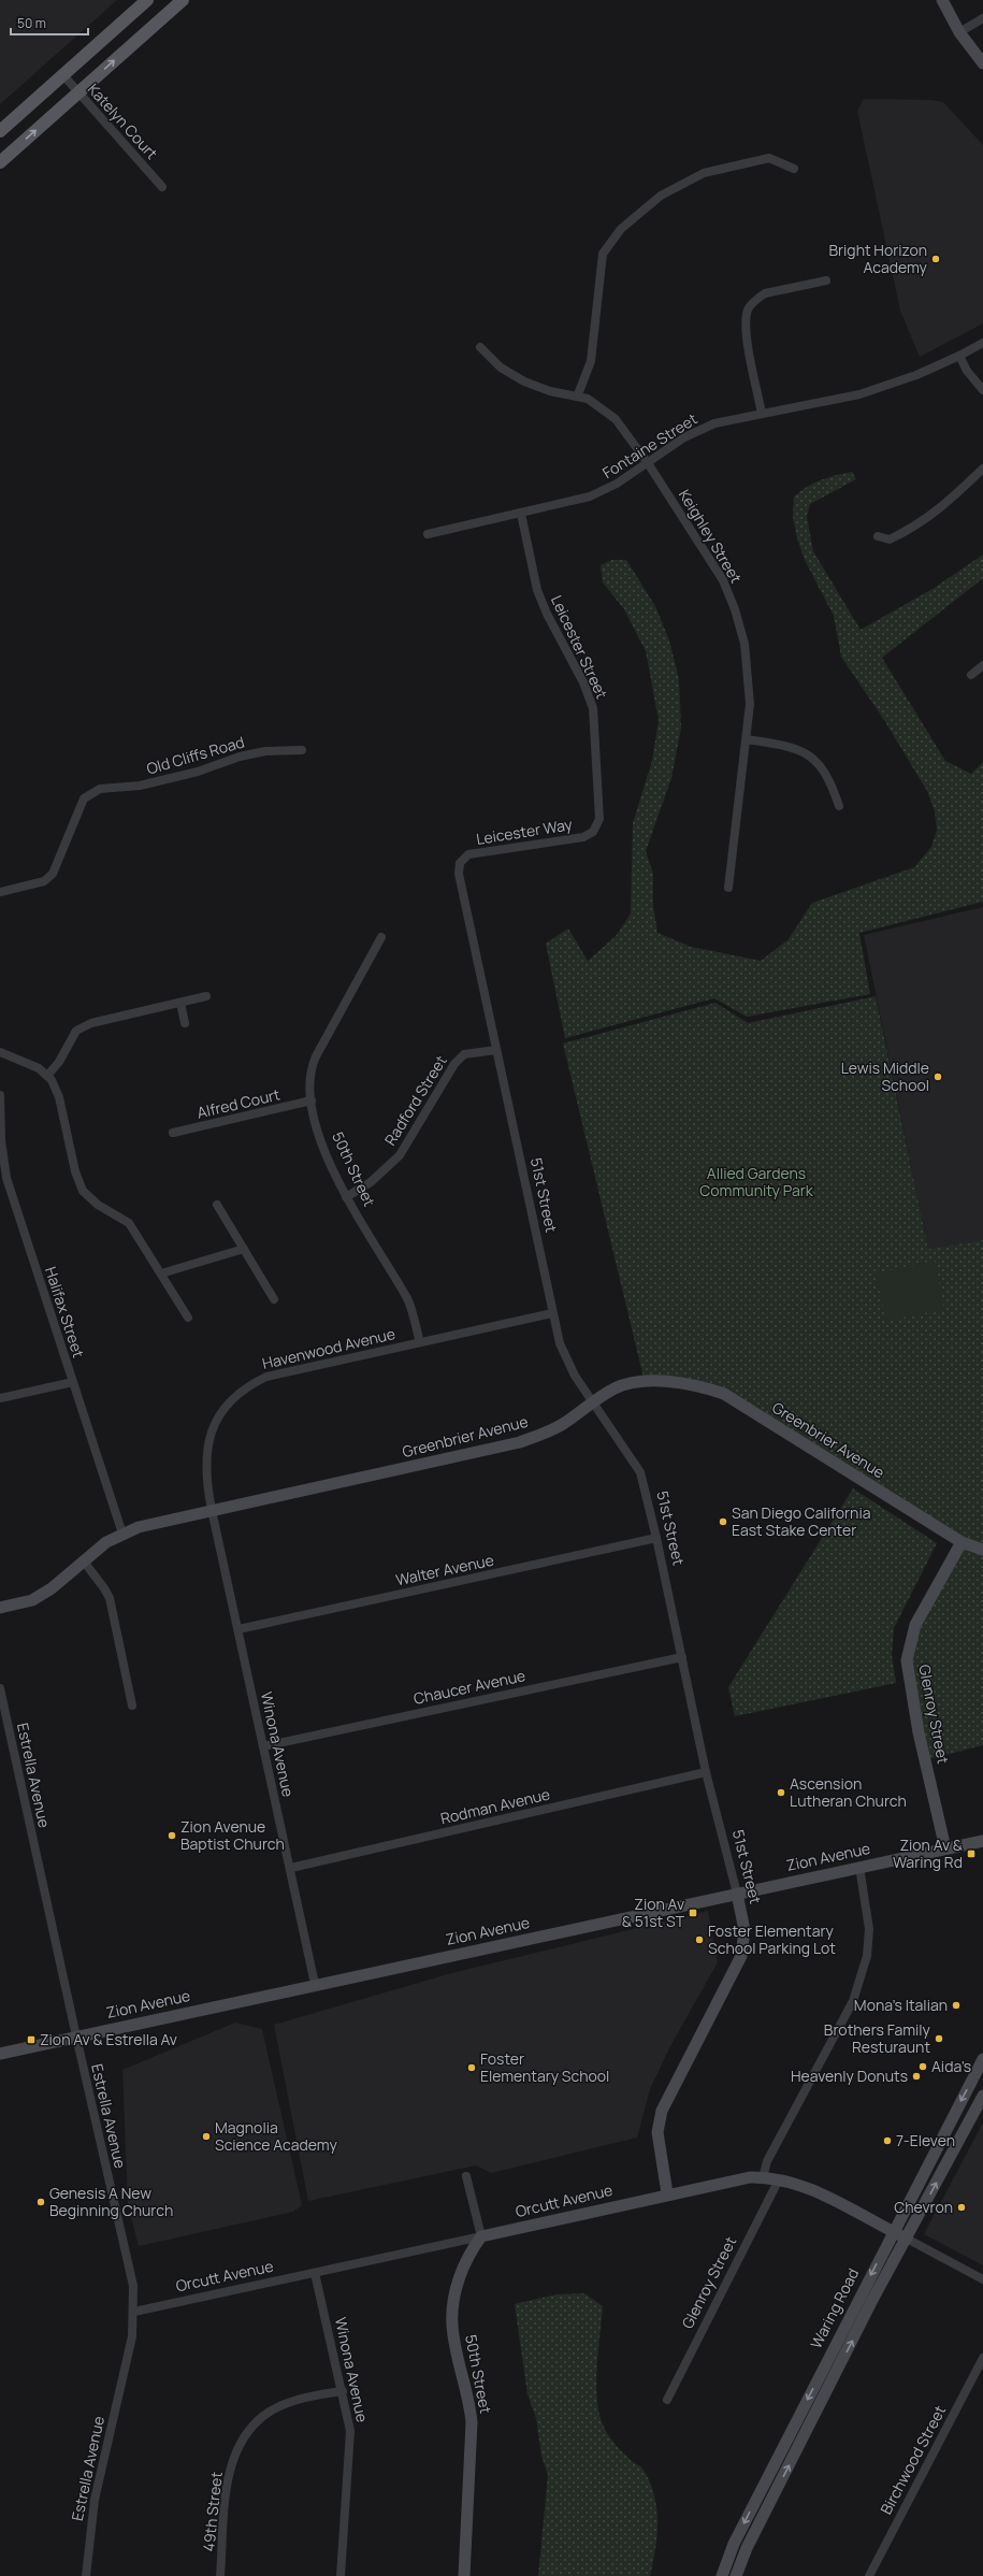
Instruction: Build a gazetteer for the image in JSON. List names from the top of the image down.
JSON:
{
  "streets": {
    "street": [
      "Katelyn Court",
      "Fontaine Street",
      "Keighley Street",
      "Leicester Street",
      "Old Cliffs Road",
      "Leicester Way",
      "Radford Street",
      "Alfred Court",
      "50th Street",
      "51st Street",
      "Halifax Street",
      "Havenwood Avenue",
      "Greenbrier Avenue",
      "Walter Avenue",
      "Chaucer Avenue",
      "Glenroy Street",
      "Winona Avenue",
      "Estrella Avenue",
      "Rodman Avenue",
      "Zion Avenue",
      "Orcutt Avenue",
      "Waring Road",
      "Birchwood Street",
      "49th Street"
    ]
  },
  "crossings": [
    ["Fontaine Street", "Keighley Street"],
    ["Fontaine Street", "Leicester Street"],
    ["Leicester Street", "Leicester Way"],
    ["Leicester Way", "51st Street"],
    ["Radford Street", "50th Street"],
    ["Radford Street", "51st Street"],
    ["Alfred Court", "50th Street"],
    ["50th Street", "Havenwood Avenue"],
    ["50th Street", "Orcutt Avenue"],
    ["51st Street", "Havenwood Avenue"],
    ["51st Street", "Greenbrier Avenue"],
    ["51st Street", "Walter Avenue"],
    ["51st Street", "Chaucer Avenue"],
    ["51st Street", "Rodman Avenue"],
    ["51st Street", "Zion Avenue"],
    ["51st Street", "Orcutt Avenue"],
    ["Halifax Street", "Greenbrier Avenue"],
    ["Havenwood Avenue", "Greenbrier Avenue"],
    ["Havenwood Avenue", "Winona Avenue"],
    ["Greenbrier Avenue", "Glenroy Street"],
    ["Greenbrier Avenue", "Winona Avenue"],
    ["Walter Avenue", "Winona Avenue"],
    ["Chaucer Avenue", "Winona Avenue"],
    ["Glenroy Street", "Zion Avenue"],
    ["Glenroy Street", "Orcutt Avenue"],
    ["Winona Avenue", "Rodman Avenue"],
    ["Winona Avenue", "Zion Avenue"],
    ["Winona Avenue", "Orcutt Avenue"],
    ["Winona Avenue", "49th Street"],
    ["Estrella Avenue", "Zion Avenue"],
    ["Estrella Avenue", "Orcutt Avenue"],
    ["Orcutt Avenue", "Waring Road"]
  ],
  "parks": ["Allied Gardens Community Park"],
  "places": {
    "other": [
      "Bright Horizon Academy",
      "Lewis Middle School",
      "San Diego California East Stake Center",
      "Ascension Lutheran Church",
      "Zion Avenue Baptist Church",
      "Foster Elementary School Parking Lot",
      "Mona's Italian",
      "Brothers Family Resturaunt",
      "Aida's",
      "Foster Elementary School",
      "Heavenly Donuts",
      "Magnolia Science Academy",
      "7-Eleven",
      "Genesis A New Beginning Church",
      "Chevron"
    ],
    "transit": ["Zion Av & Waring Rd", "Zion Av & 51st ST", "Zion Av & Estrella Av"]
  },
  "scale_bar": "50 m"
}
